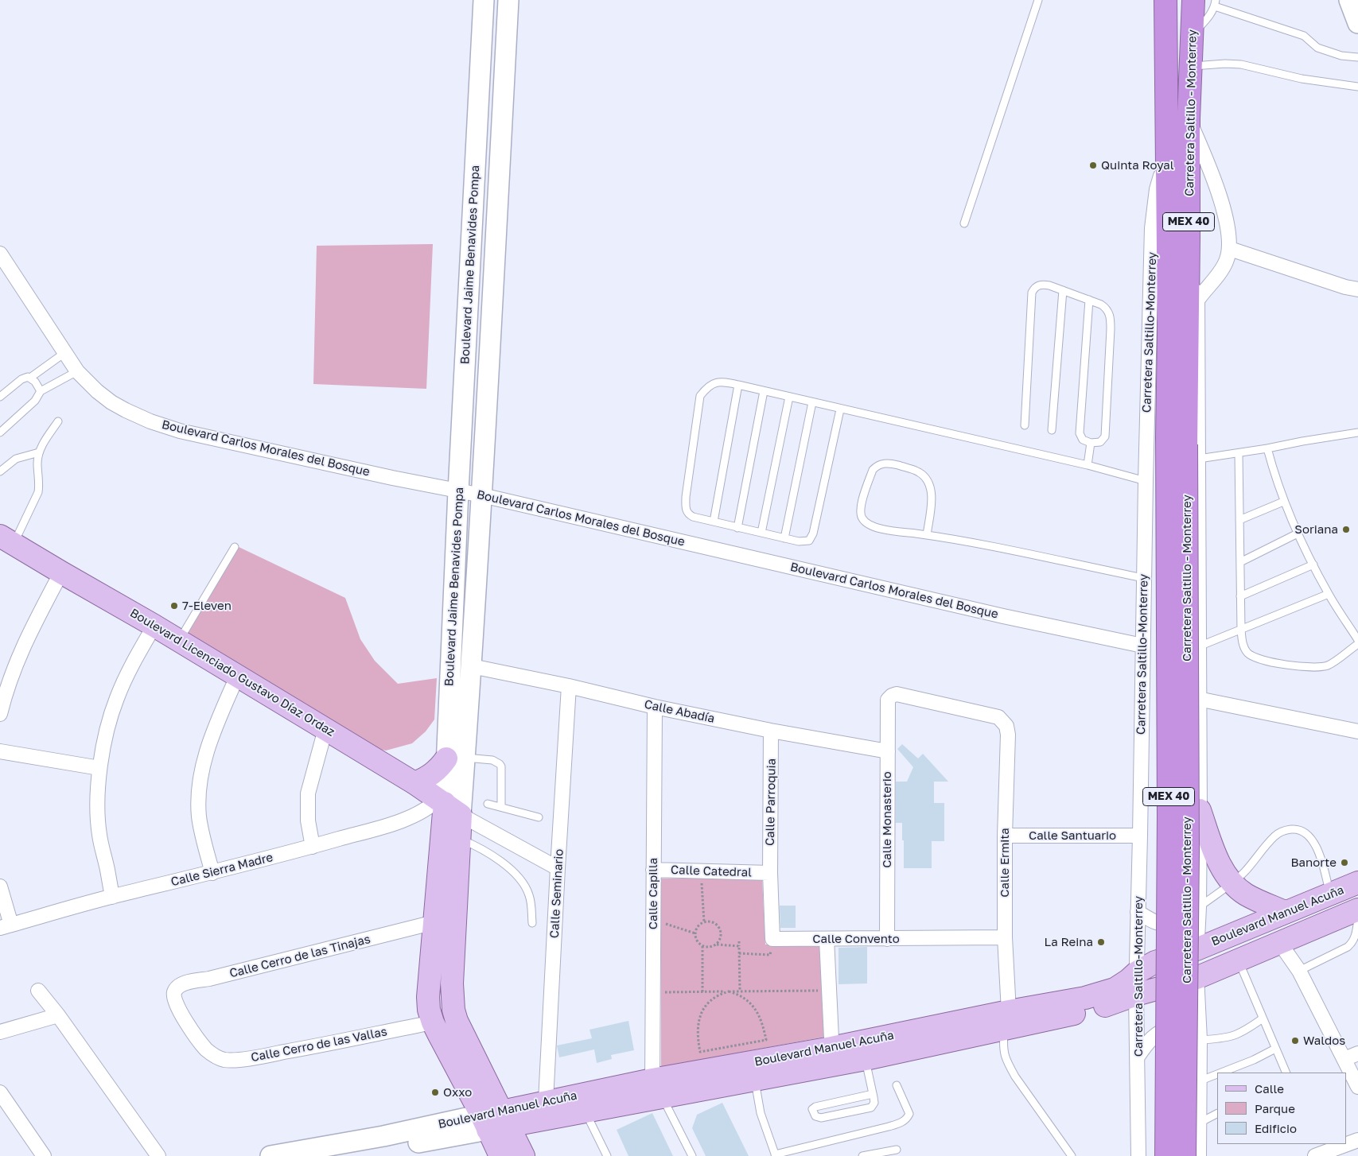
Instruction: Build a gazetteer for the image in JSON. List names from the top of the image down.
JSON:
{
  "streets": {
    "highway": ["Carretera Saltillo - Monterrey", "MEX 40"],
    "main road": ["Boulevard Jaime Benavides Pompa", "Boulevard Licenciado Gustavo Díaz Ordaz", "Boulevard Manuel Acuña"],
    "street": [
      "Carretera Saltillo-Monterrey",
      "Boulevard Carlos Morales del Bosque",
      "Calle Abadía",
      "Calle Parroquia",
      "Calle Monasterio",
      "Calle Santuario",
      "Calle Ermita",
      "Calle Sierra Madre",
      "Calle Catedral",
      "Calle Seminario",
      "Calle Capilla",
      "Calle Convento",
      "Calle Cerro de las Tinajas",
      "Calle Cerro de las Vallas"
    ]
  },
  "crossings": [
    ["Carretera Saltillo - Monterrey", "Carretera Saltillo-Monterrey"],
    ["Boulevard Jaime Benavides Pompa", "Boulevard Carlos Morales del Bosque"],
    ["Boulevard Jaime Benavides Pompa", "Boulevard Licenciado Gustavo Díaz Ordaz"],
    ["Boulevard Jaime Benavides Pompa", "Calle Abadía"],
    ["Boulevard Jaime Benavides Pompa", "Calle Sierra Madre"],
    ["Boulevard Jaime Benavides Pompa", "Boulevard Manuel Acuña"],
    ["Boulevard Jaime Benavides Pompa", "Calle Cerro de las Tinajas"],
    ["Boulevard Jaime Benavides Pompa", "Calle Cerro de las Vallas"],
    ["Carretera Saltillo-Monterrey", "Boulevard Carlos Morales del Bosque"],
    ["Carretera Saltillo-Monterrey", "Calle Santuario"],
    ["Carretera Saltillo-Monterrey", "Boulevard Manuel Acuña"],
    ["Boulevard Licenciado Gustavo Díaz Ordaz", "Calle Sierra Madre"],
    ["Calle Abadía", "Calle Parroquia"],
    ["Calle Abadía", "Calle Monasterio"],
    ["Calle Abadía", "Calle Seminario"],
    ["Calle Abadía", "Calle Capilla"],
    ["Calle Parroquia", "Calle Catedral"],
    ["Calle Monasterio", "Calle Ermita"],
    ["Calle Monasterio", "Calle Convento"],
    ["Calle Santuario", "Calle Ermita"],
    ["Calle Ermita", "Boulevard Manuel Acuña"],
    ["Calle Ermita", "Calle Convento"],
    ["Calle Catedral", "Calle Capilla"],
    ["Calle Seminario", "Boulevard Manuel Acuña"],
    ["Calle Capilla", "Boulevard Manuel Acuña"],
    ["Calle Cerro de las Tinajas", "Calle Cerro de las Vallas"]
  ],
  "places": [
    "Quinta Royal",
    "Soriana",
    "7-Eleven",
    "Banorte",
    "La Reina",
    "Waldos",
    "Oxxo"
  ],
  "legend": ["Calle", "Parque", "Edificio"]
}
